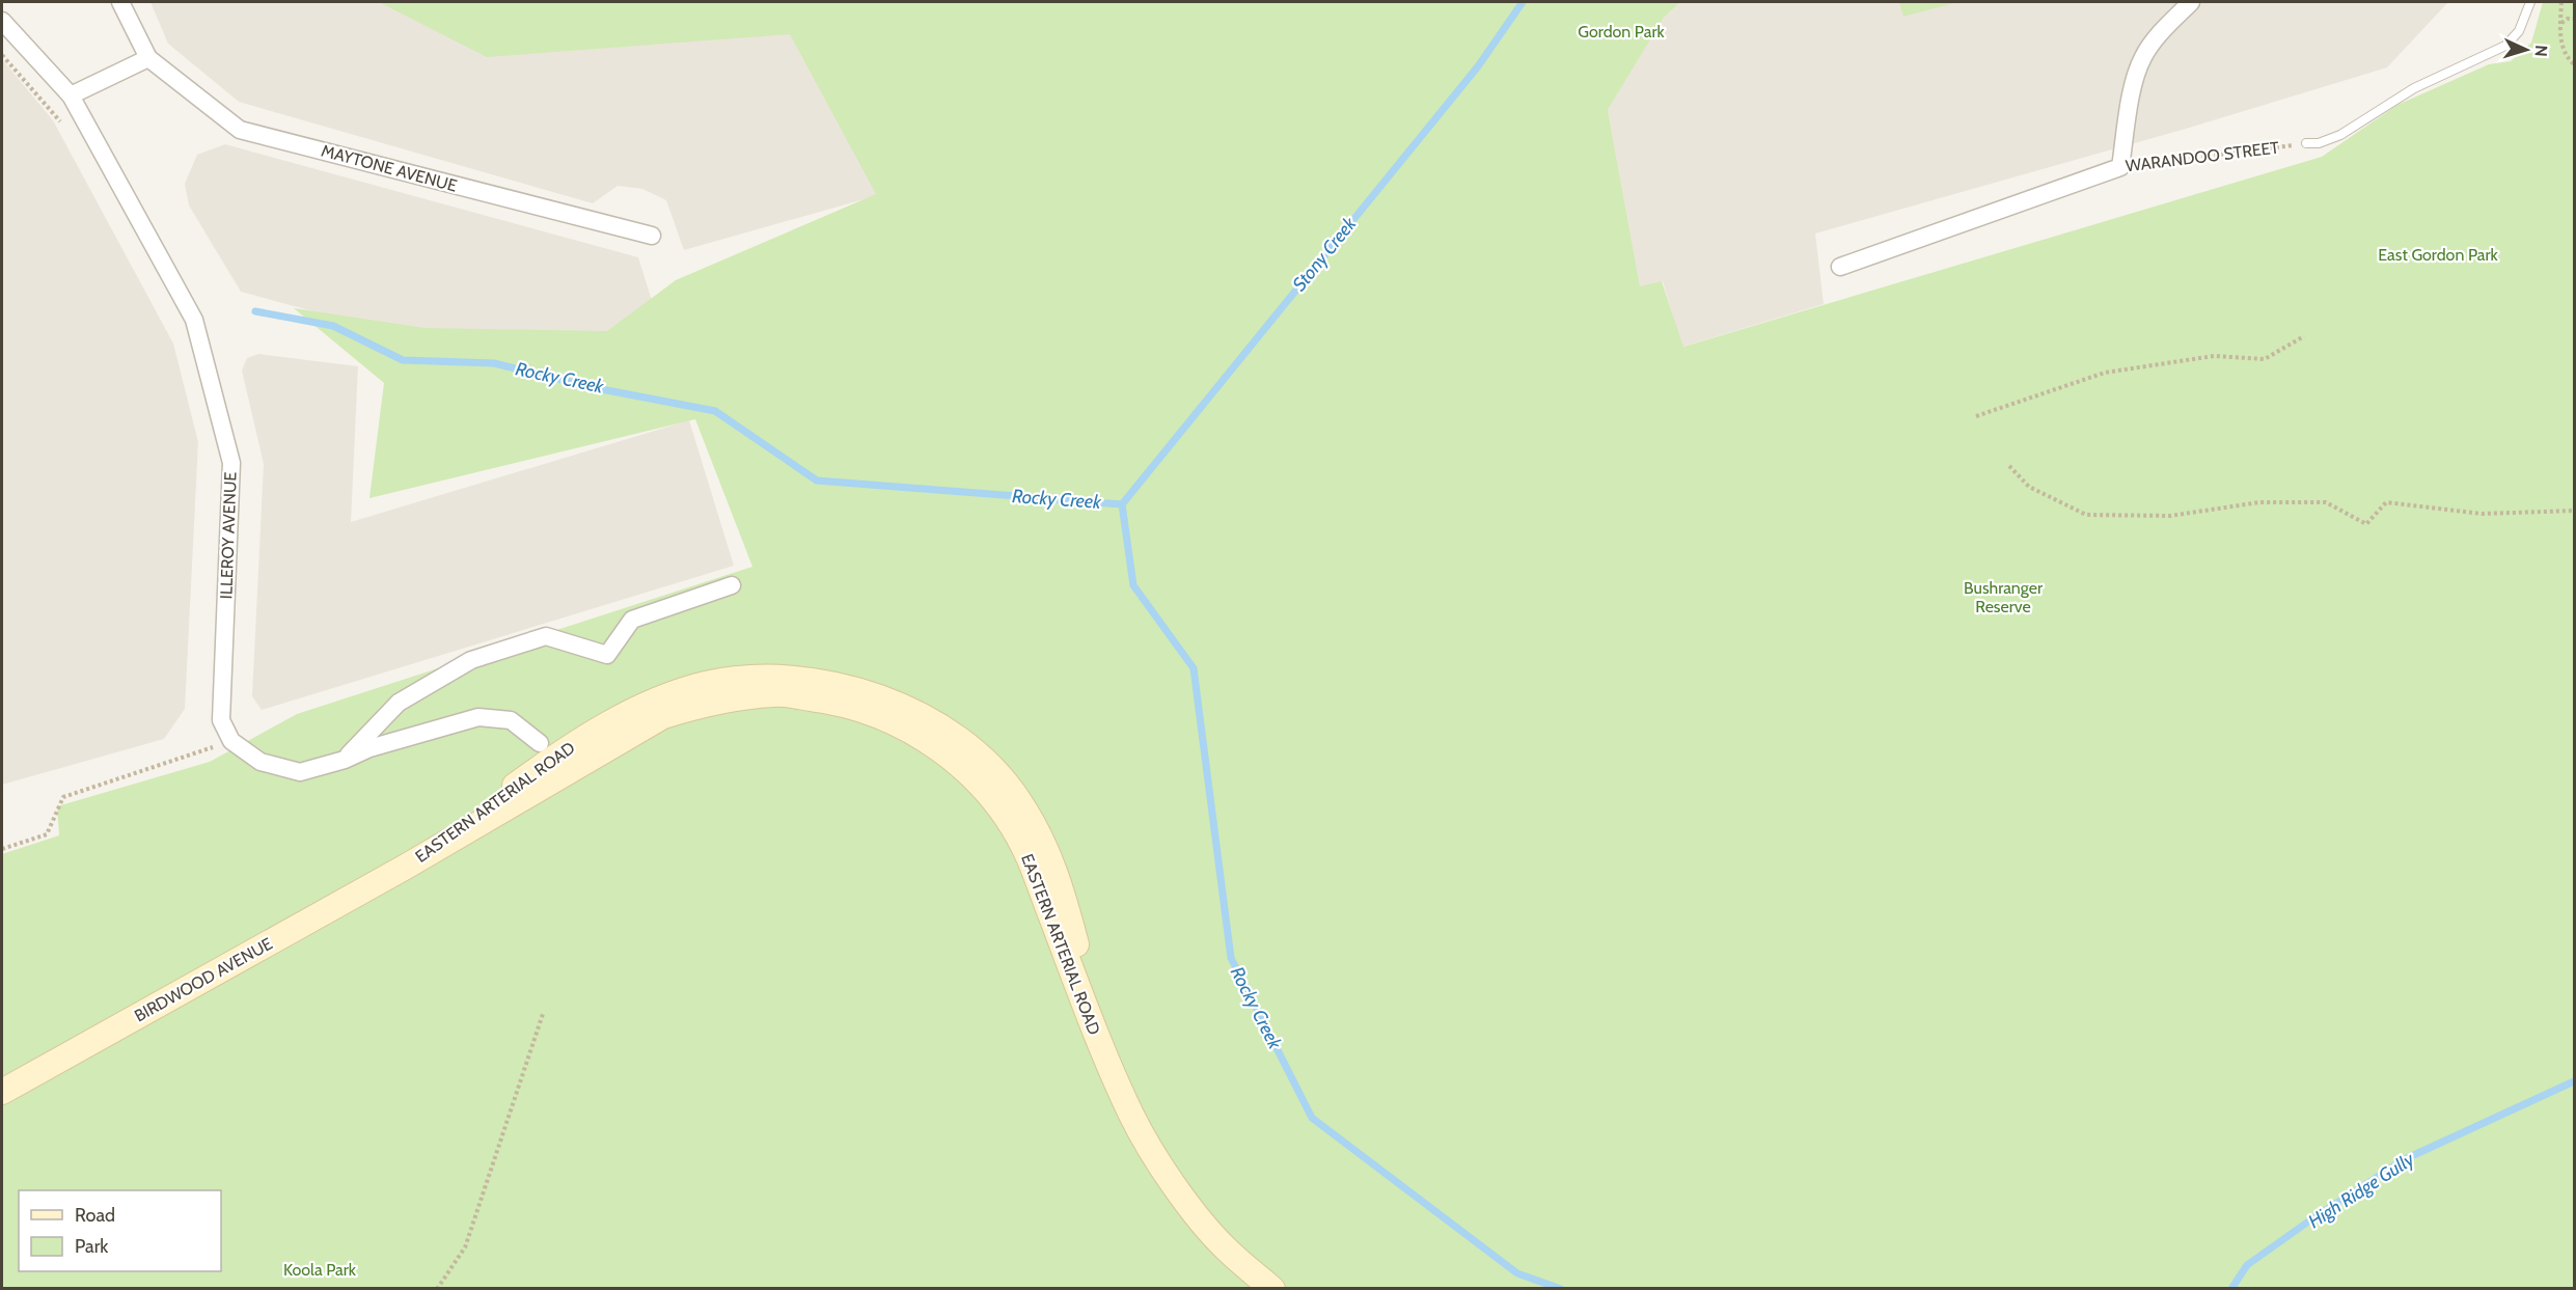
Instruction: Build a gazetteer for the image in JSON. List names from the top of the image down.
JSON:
{
  "streets": {
    "main road": ["EASTERN ARTERIAL ROAD", "BIRDWOOD AVENUE"],
    "street": ["WARANDOO STREET", "MAYTONE AVENUE", "ILLEROY AVENUE"]
  },
  "crossings": [
    ["EASTERN ARTERIAL ROAD", "BIRDWOOD AVENUE"]
  ],
  "water": ["Stony Creek", "Rocky Creek", "High Ridge Gully"],
  "parks": [
    "Gordon Park",
    "East Gordon Park",
    "Bushranger Reserve",
    "Koola Park"
  ],
  "legend": ["Road", "Park"],
  "north": "right"
}
